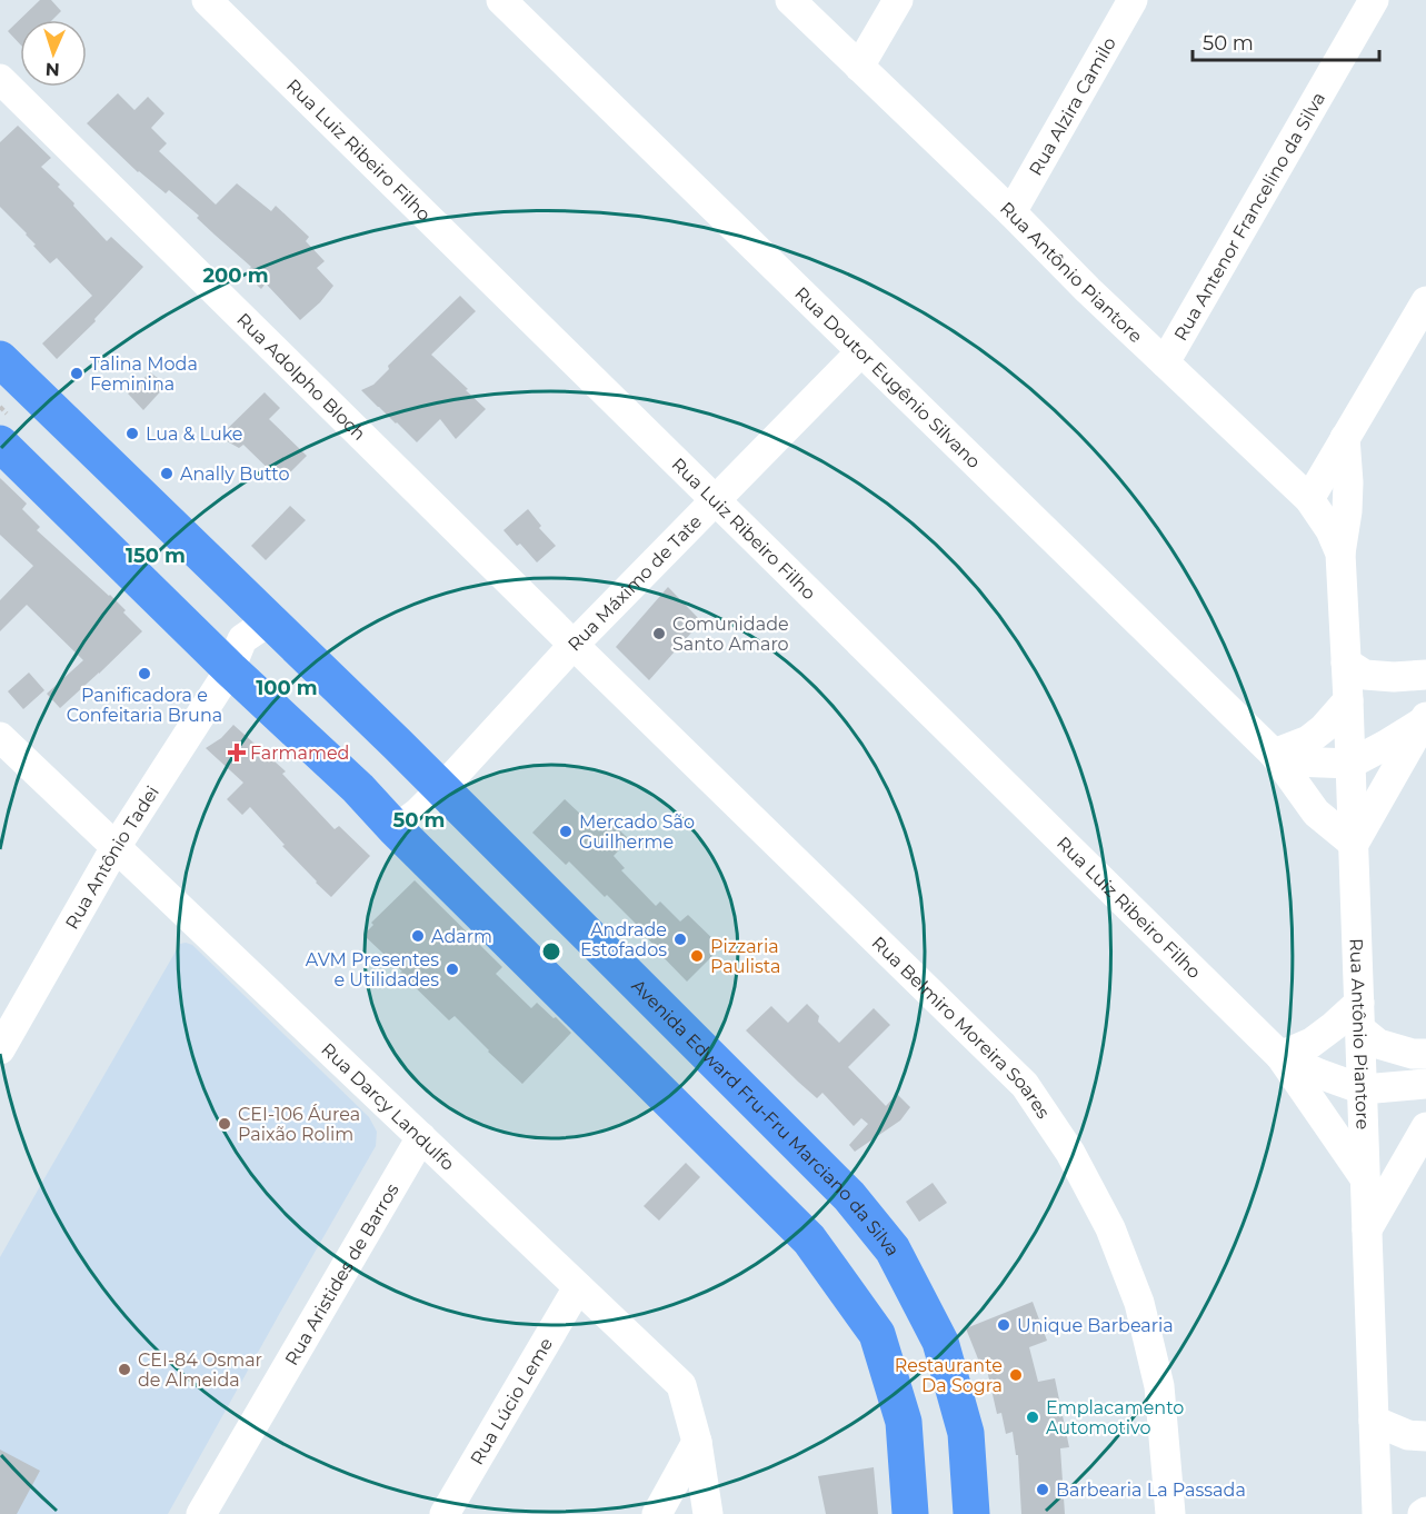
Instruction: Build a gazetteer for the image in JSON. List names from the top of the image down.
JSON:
{
  "streets": {
    "main road": ["Avenida Edward Fru-Fru Marciano da Silva"],
    "street": [
      "Rua Alzira Camilo",
      "Rua Luiz Ribeiro Filho",
      "Rua Antenor Francelino da Silva",
      "Rua Antônio Piantore",
      "Rua Adolpho Bloch",
      "Rua Doutor Eugênio Silvano",
      "Rua Máximo de Tate",
      "Rua Antônio Tadei",
      "Rua Belmiro Moreira Soares",
      "Rua Darcy Landulfo",
      "Rua Aristides de Barros",
      "Rua Lúcio Leme"
    ]
  },
  "crossings": [
    ["Rua Alzira Camilo", "Rua Antônio Piantore"],
    ["Rua Luiz Ribeiro Filho", "Rua Antônio Piantore"],
    ["Rua Luiz Ribeiro Filho", "Rua Máximo de Tate"],
    ["Rua Antenor Francelino da Silva", "Rua Antônio Piantore"],
    ["Rua Antônio Piantore", "Rua Doutor Eugênio Silvano"],
    ["Rua Adolpho Bloch", "Rua Máximo de Tate"],
    ["Rua Adolpho Bloch", "Rua Belmiro Moreira Soares"],
    ["Rua Doutor Eugênio Silvano", "Rua Máximo de Tate"],
    ["Rua Máximo de Tate", "Rua Belmiro Moreira Soares"],
    ["Rua Máximo de Tate", "Avenida Edward Fru-Fru Marciano da Silva"],
    ["Rua Antônio Tadei", "Rua Darcy Landulfo"],
    ["Rua Darcy Landulfo", "Rua Aristides de Barros"],
    ["Rua Darcy Landulfo", "Rua Lúcio Leme"]
  ],
  "places": {
    "other": [
      "Talina Moda Feminina",
      "Lua & Luke",
      "Anally Butto",
      "Comunidade Santo Amaro",
      "Panificadora e Confeitaria Bruna",
      "Mercado São Guilherme",
      "Adarm",
      "Andrade Estofados",
      "Pizzaria Paulista",
      "AVM Presentes e Utilidades",
      "CEI-106 Áurea Paixão Rolim",
      "Unique Barbearia",
      "CEI-84 Osmar de Almeida",
      "Restaurante Da Sogra",
      "Emplacamento Automotivo",
      "Barbearia La Passada"
    ],
    "health": ["Farmamed"]
  },
  "scale_bar": "50 m",
  "north": "bottom",
  "rings": [
    "200 m",
    "150 m",
    "100 m",
    "50 m"
  ]
}
